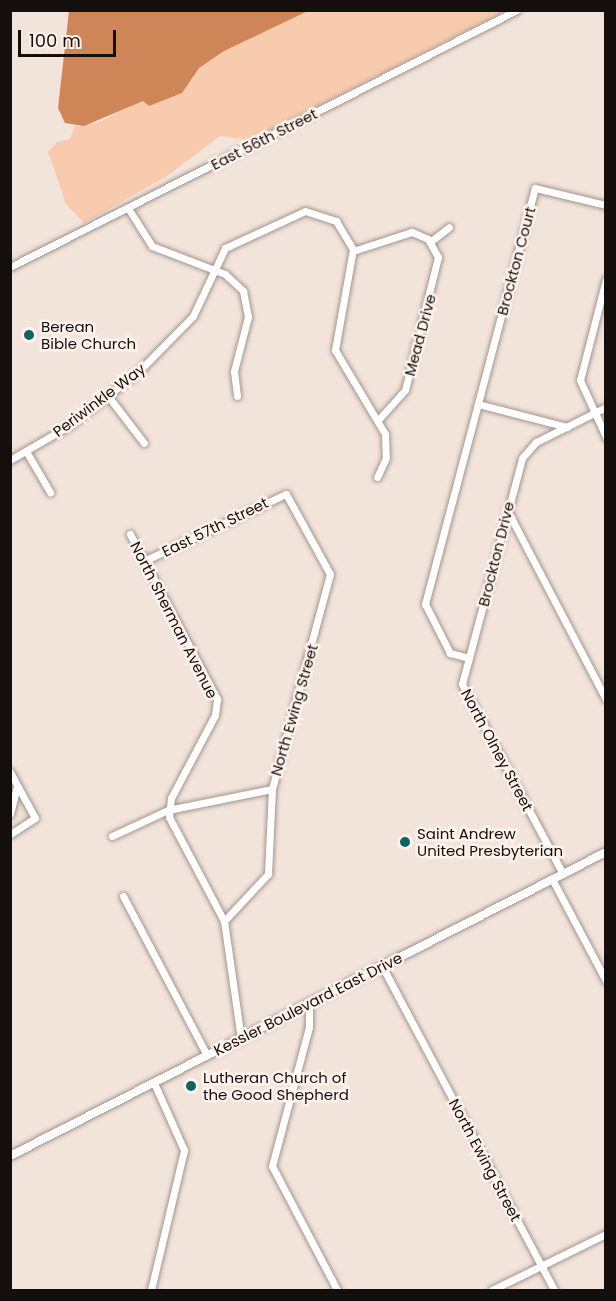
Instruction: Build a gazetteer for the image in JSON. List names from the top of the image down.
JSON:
{
  "streets": {
    "main road": ["Kessler Boulevard East Drive"],
    "street": [
      "East 56th Street",
      "Brockton Court",
      "Mead Drive",
      "Periwinkle Way",
      "East 57th Street",
      "Brockton Drive",
      "North Sherman Avenue",
      "North Ewing Street",
      "North Olney Street"
    ]
  },
  "crossings": [
    ["Brockton Court", "Brockton Drive"],
    ["Brockton Court", "North Olney Street"],
    ["East 57th Street", "North Sherman Avenue"],
    ["East 57th Street", "North Ewing Street"],
    ["Brockton Drive", "North Olney Street"],
    ["North Ewing Street", "Kessler Boulevard East Drive"],
    ["North Olney Street", "Kessler Boulevard East Drive"]
  ],
  "places": ["Berean Bible Church", "Saint Andrew United Presbyterian", "Lutheran Church of the Good Shepherd"],
  "scale_bar": "100 m"
}
